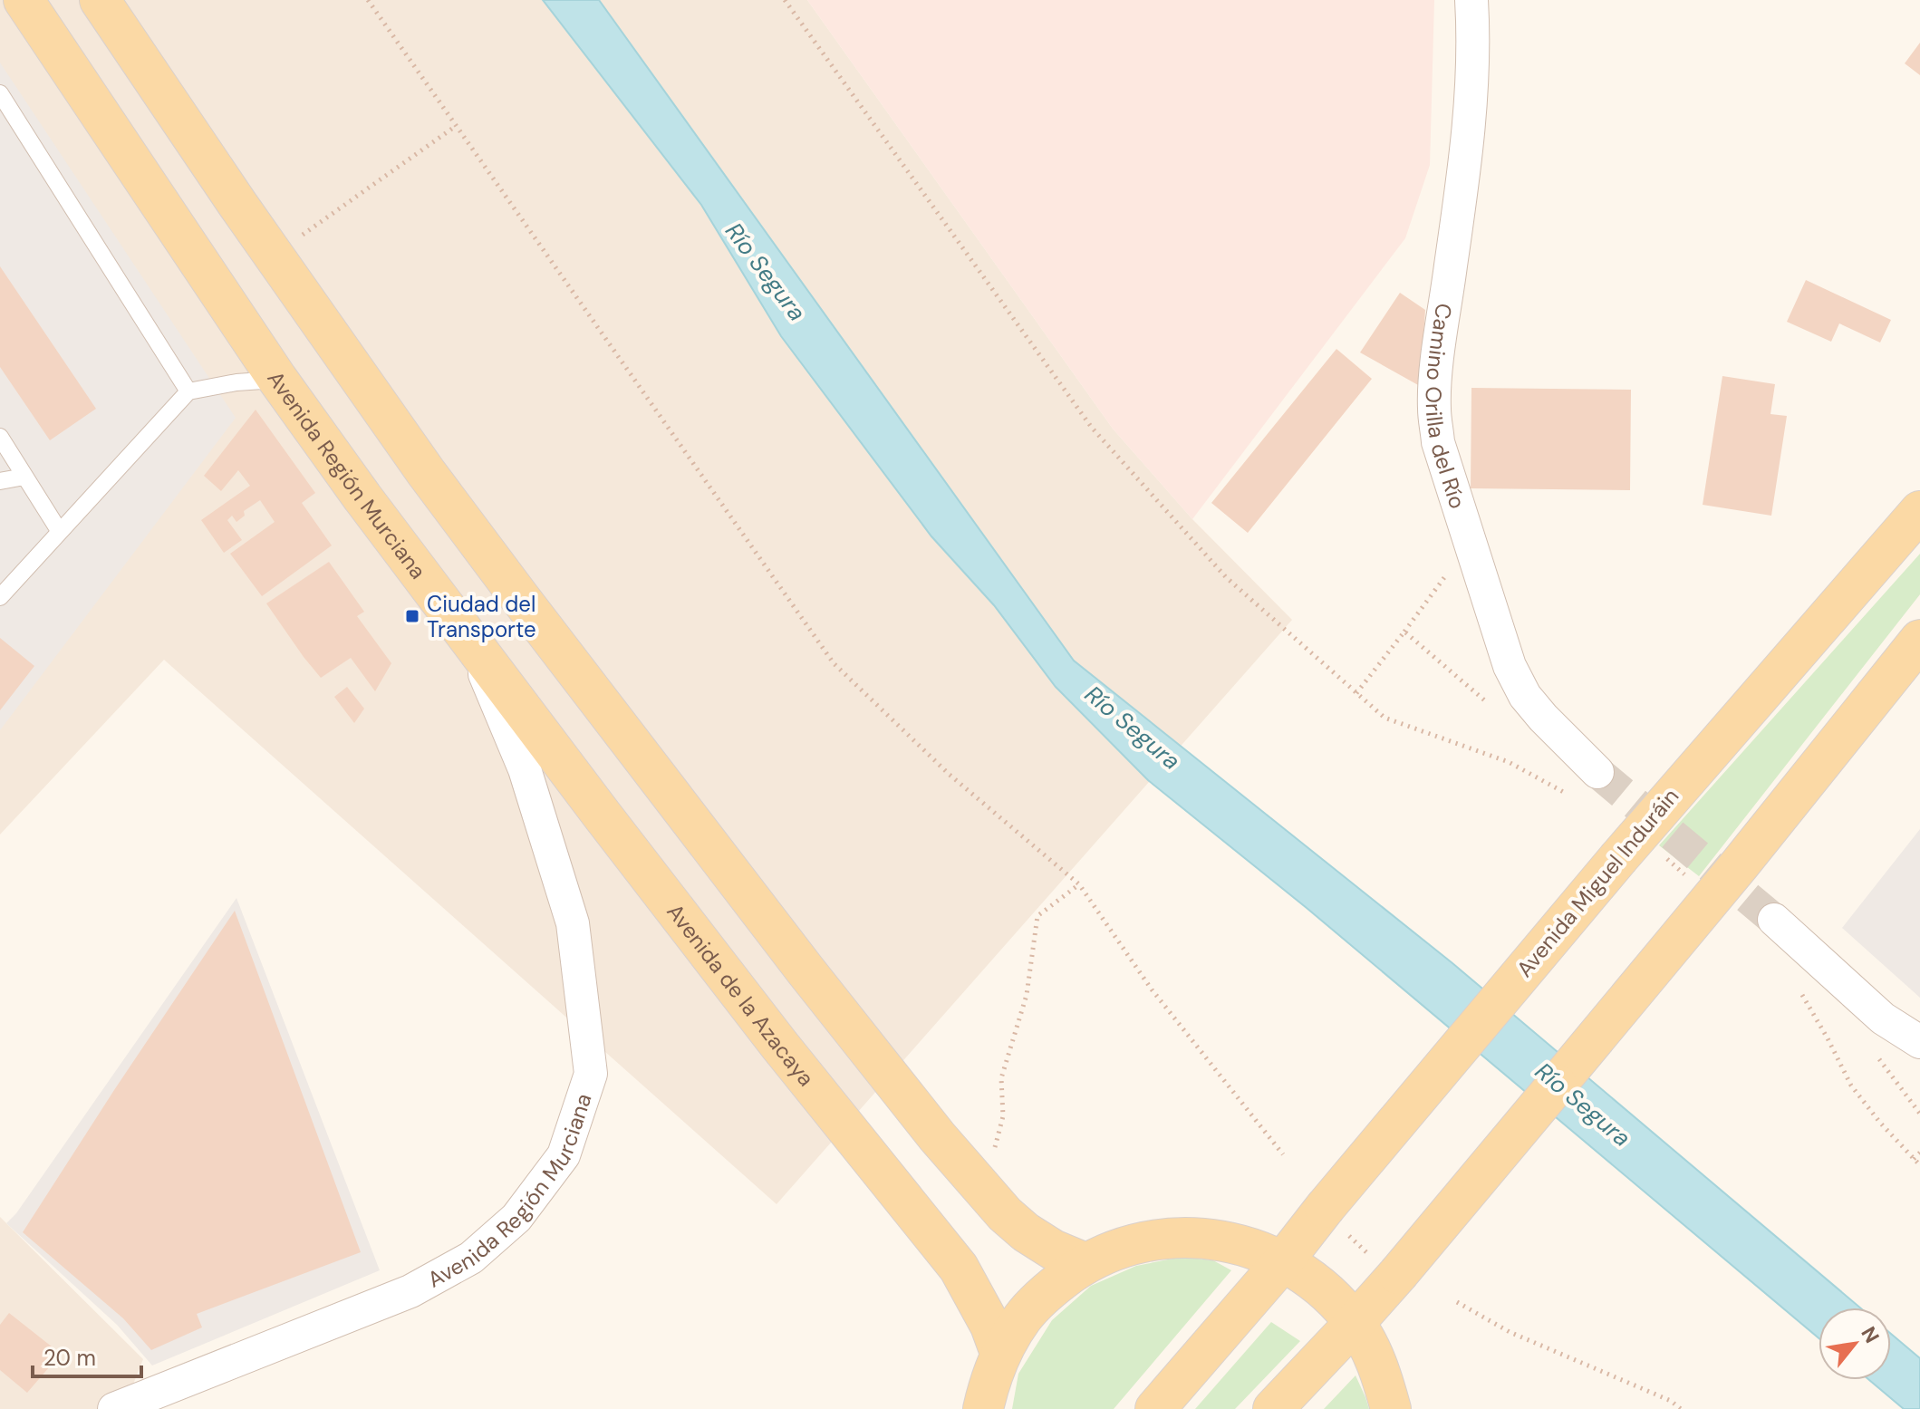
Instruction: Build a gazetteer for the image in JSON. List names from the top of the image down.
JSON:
{
  "streets": {
    "main road": ["Avenida Región Murciana", "Avenida Miguel Induráin", "Avenida de la Azacaya"],
    "street": ["Camino Orilla del Río"]
  },
  "crossings": [
    ["Avenida Región Murciana", "Avenida de la Azacaya"]
  ],
  "water": ["Río Segura"],
  "places": {
    "transit": ["Ciudad del Transporte"]
  },
  "scale_bar": "20 m",
  "north": "top right"
}
